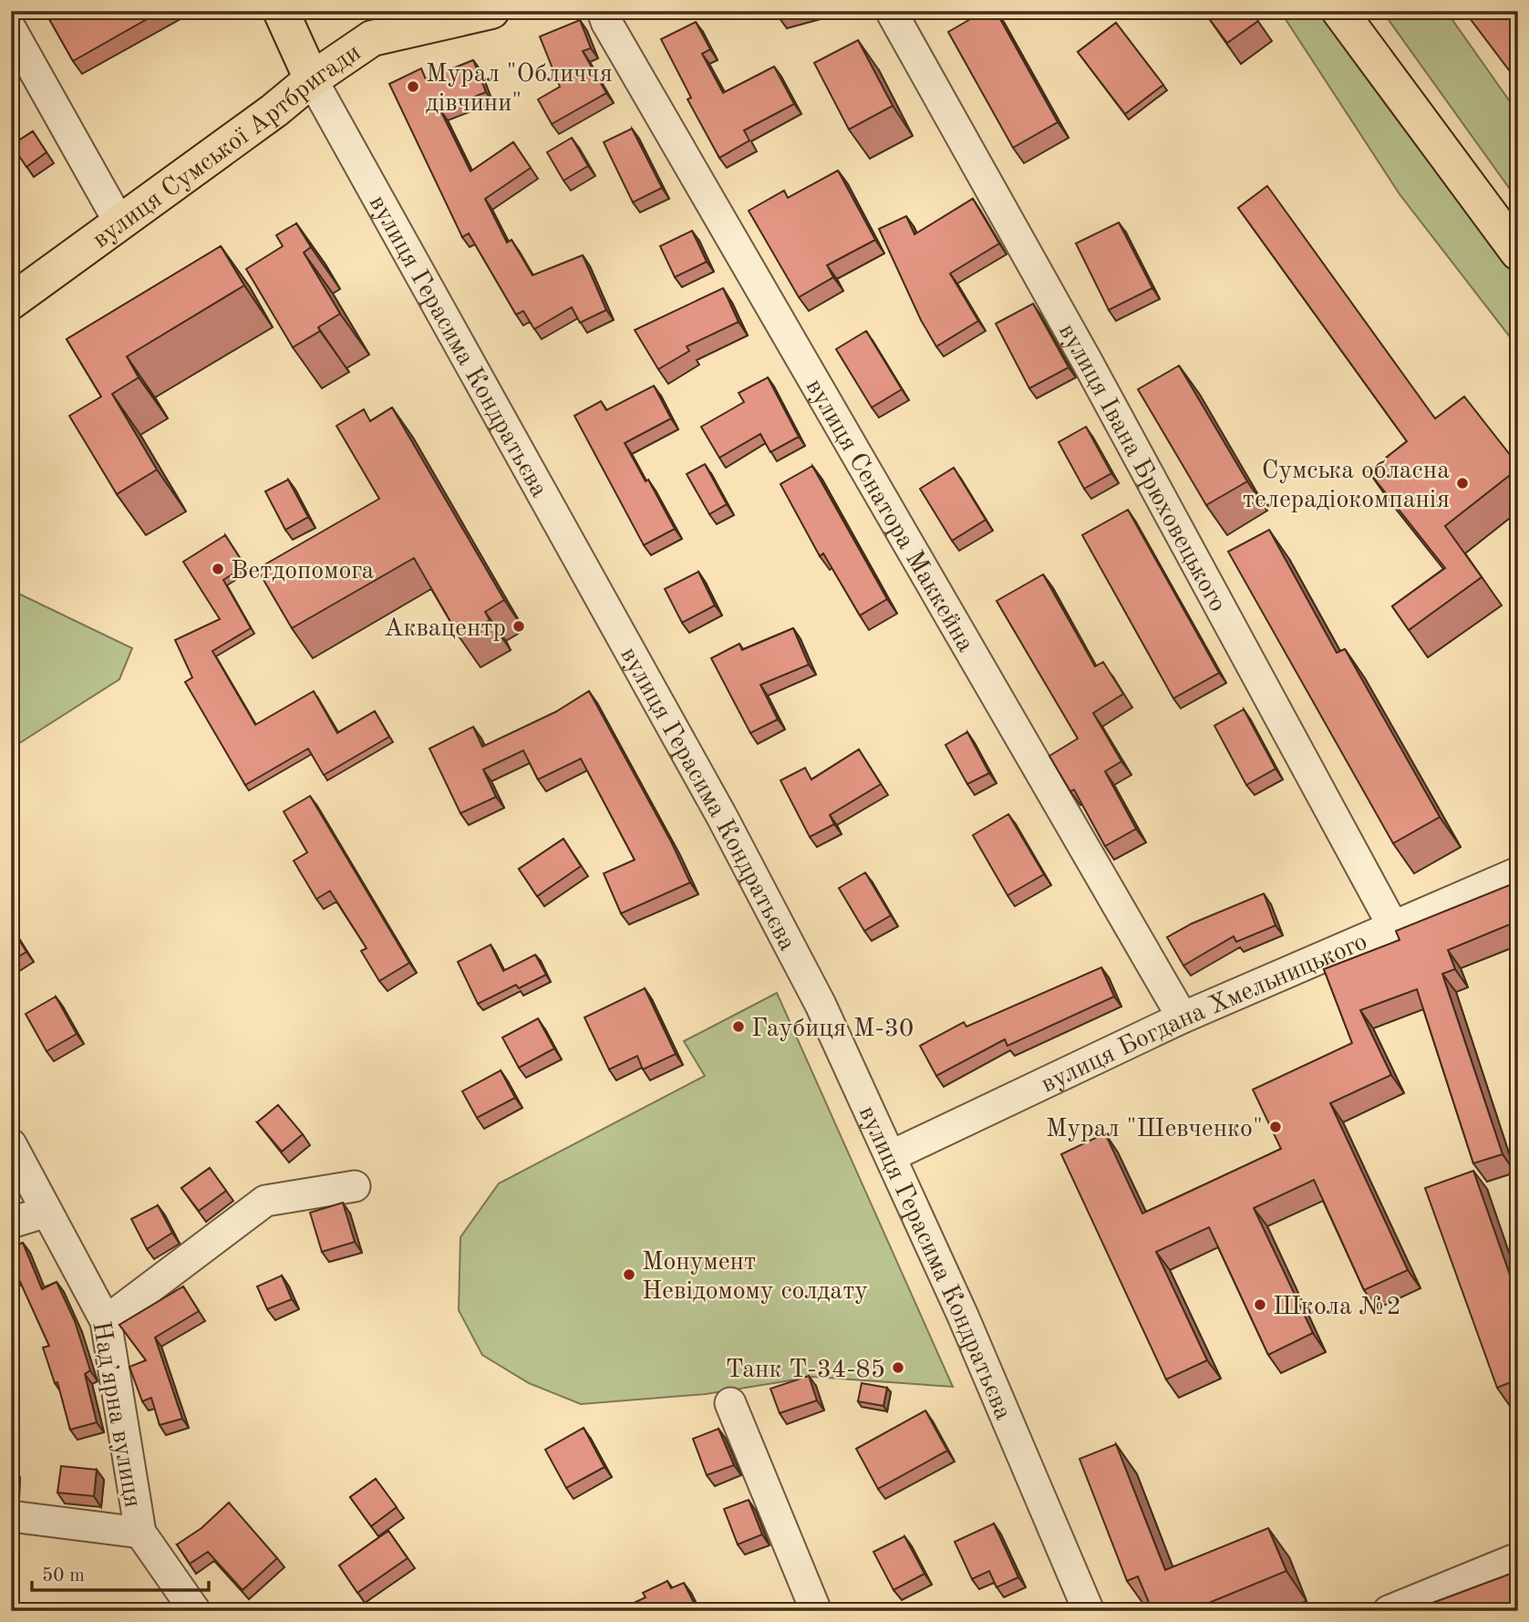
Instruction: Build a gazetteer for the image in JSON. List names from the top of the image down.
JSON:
{
  "streets": {
    "main road": ["вулиця Сумської Артбригади", "вулиця Герасима Кондратьєва"],
    "street": [
      "вулиця Івана Брюховецького",
      "вулиця Сенатора Маккейна",
      "вулиця Богдана Хмельницького",
      "Надʼярна вулиця"
    ]
  },
  "crossings": [
    ["вулиця Сумської Артбригади", "вулиця Герасима Кондратьєва"],
    ["вулиця Герасима Кондратьєва", "вулиця Богдана Хмельницького"],
    ["вулиця Івана Брюховецького", "вулиця Богдана Хмельницького"],
    ["вулиця Сенатора Маккейна", "вулиця Богдана Хмельницького"]
  ],
  "places": [
    "Мурал \"Обличчя дівчини\"",
    "Сумська обласна телерадіокомпанія",
    "Ветдопомога",
    "Аквацентр",
    "Гаубиця М-30",
    "Мурал \"Шевченко\"",
    "Монумент Невідомому солдату",
    "Школа №2",
    "Танк Т-34-85"
  ],
  "scale_bar": "50 m"
}
